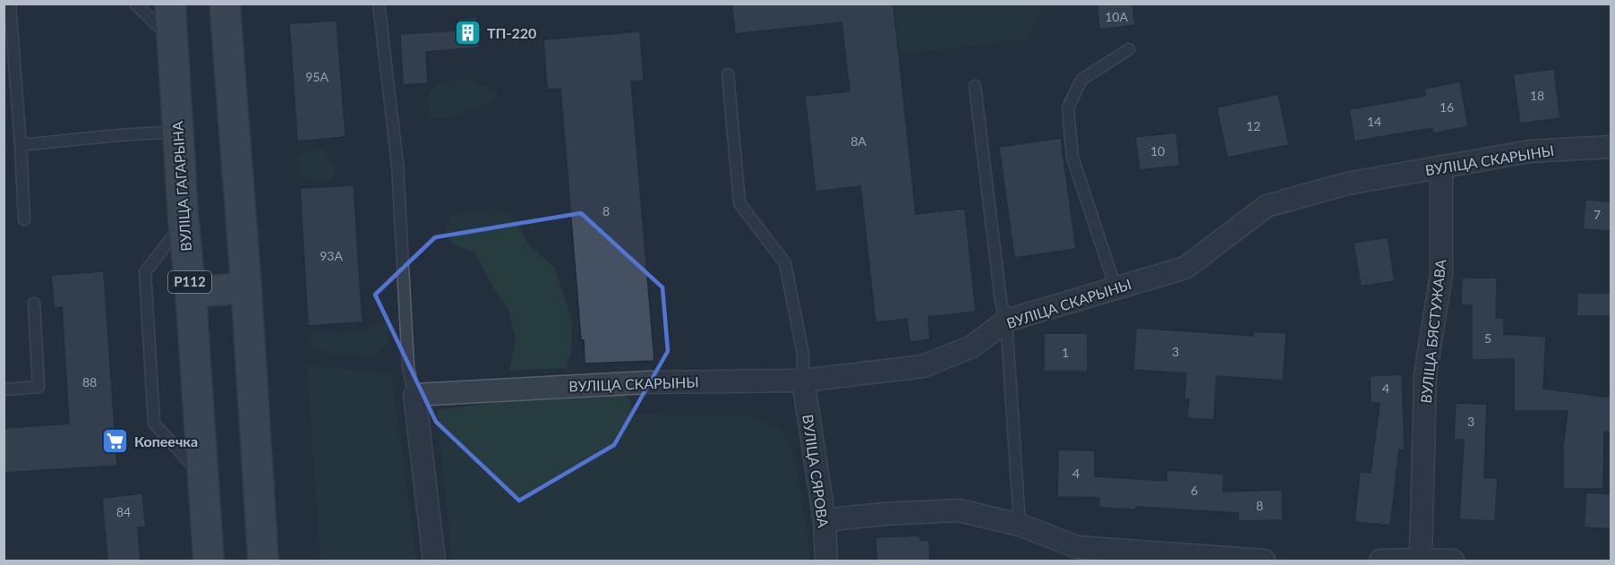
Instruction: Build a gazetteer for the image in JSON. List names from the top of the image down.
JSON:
{
  "streets": {
    "main road": ["ВУЛІЦА ГАГАРЫНА", "Р112"],
    "street": ["ВУЛІЦА СКАРЫНЫ", "ВУЛІЦА БЯСТУЖАВА", "ВУЛІЦА СЯРОВА"]
  },
  "crossings": [
    ["ВУЛІЦА СКАРЫНЫ", "ВУЛІЦА БЯСТУЖАВА"],
    ["ВУЛІЦА СКАРЫНЫ", "ВУЛІЦА СЯРОВА"]
  ],
  "places": {
    "building": ["ТП-220"],
    "supermarket": ["Копеечка"]
  },
  "house_numbers": [
    "10А",
    "95А",
    "18",
    "16",
    "14",
    "12",
    "8А",
    "10",
    "8",
    "7",
    "93А",
    "5",
    "3",
    "1",
    "88",
    "4",
    "3",
    "4",
    "6",
    "8",
    "84"
  ]
}
